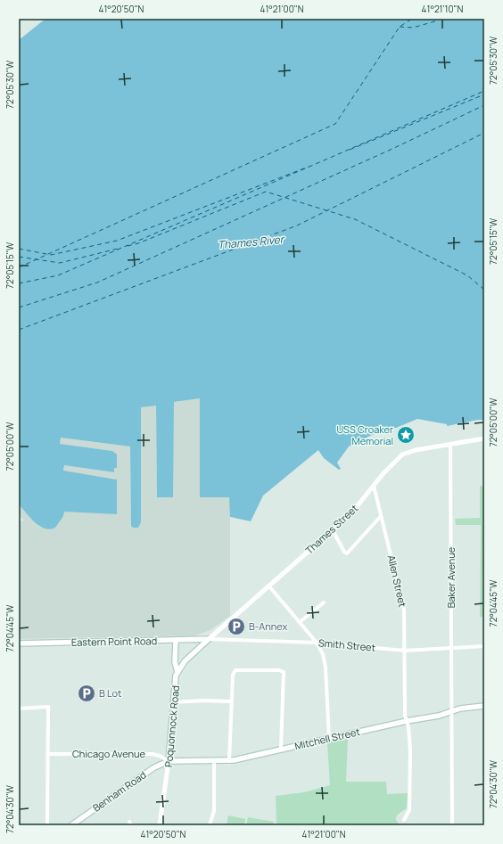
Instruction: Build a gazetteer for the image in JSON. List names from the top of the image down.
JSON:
{
  "streets": {
    "main road": [
      "Eastern Point Road",
      "Poquonnock Road",
      "Mitchell Street",
      "Benham Road"
    ],
    "street": [
      "Thames Street",
      "Baker Avenue",
      "Allen Street",
      "Smith Street",
      "Chicago Avenue"
    ]
  },
  "crossings": [
    ["Thames Street", "Baker Avenue"],
    ["Thames Street", "Allen Street"],
    ["Thames Street", "Eastern Point Road"],
    ["Thames Street", "Smith Street"],
    ["Thames Street", "Poquonnock Road"],
    ["Baker Avenue", "Smith Street"],
    ["Baker Avenue", "Mitchell Street"],
    ["Allen Street", "Smith Street"],
    ["Allen Street", "Mitchell Street"],
    ["Eastern Point Road", "Smith Street"],
    ["Eastern Point Road", "Poquonnock Road"],
    ["Smith Street", "Poquonnock Road"],
    ["Poquonnock Road", "Mitchell Street"],
    ["Poquonnock Road", "Chicago Avenue"],
    ["Poquonnock Road", "Benham Road"],
    ["Mitchell Street", "Chicago Avenue"],
    ["Mitchell Street", "Benham Road"],
    ["Chicago Avenue", "Benham Road"]
  ],
  "water": ["Thames River"],
  "places": {
    "place": ["USS Croaker Memorial"],
    "parking": ["B-Annex", "B Lot"]
  },
  "coordinates": [
    "41°20'50\"N",
    "41°21'00\"N",
    "41°21'10\"N",
    "72°05'30\"W",
    "72°05'15\"W",
    "72°05'00\"W",
    "72°04'45\"W",
    "72°04'30\"W"
  ]
}
